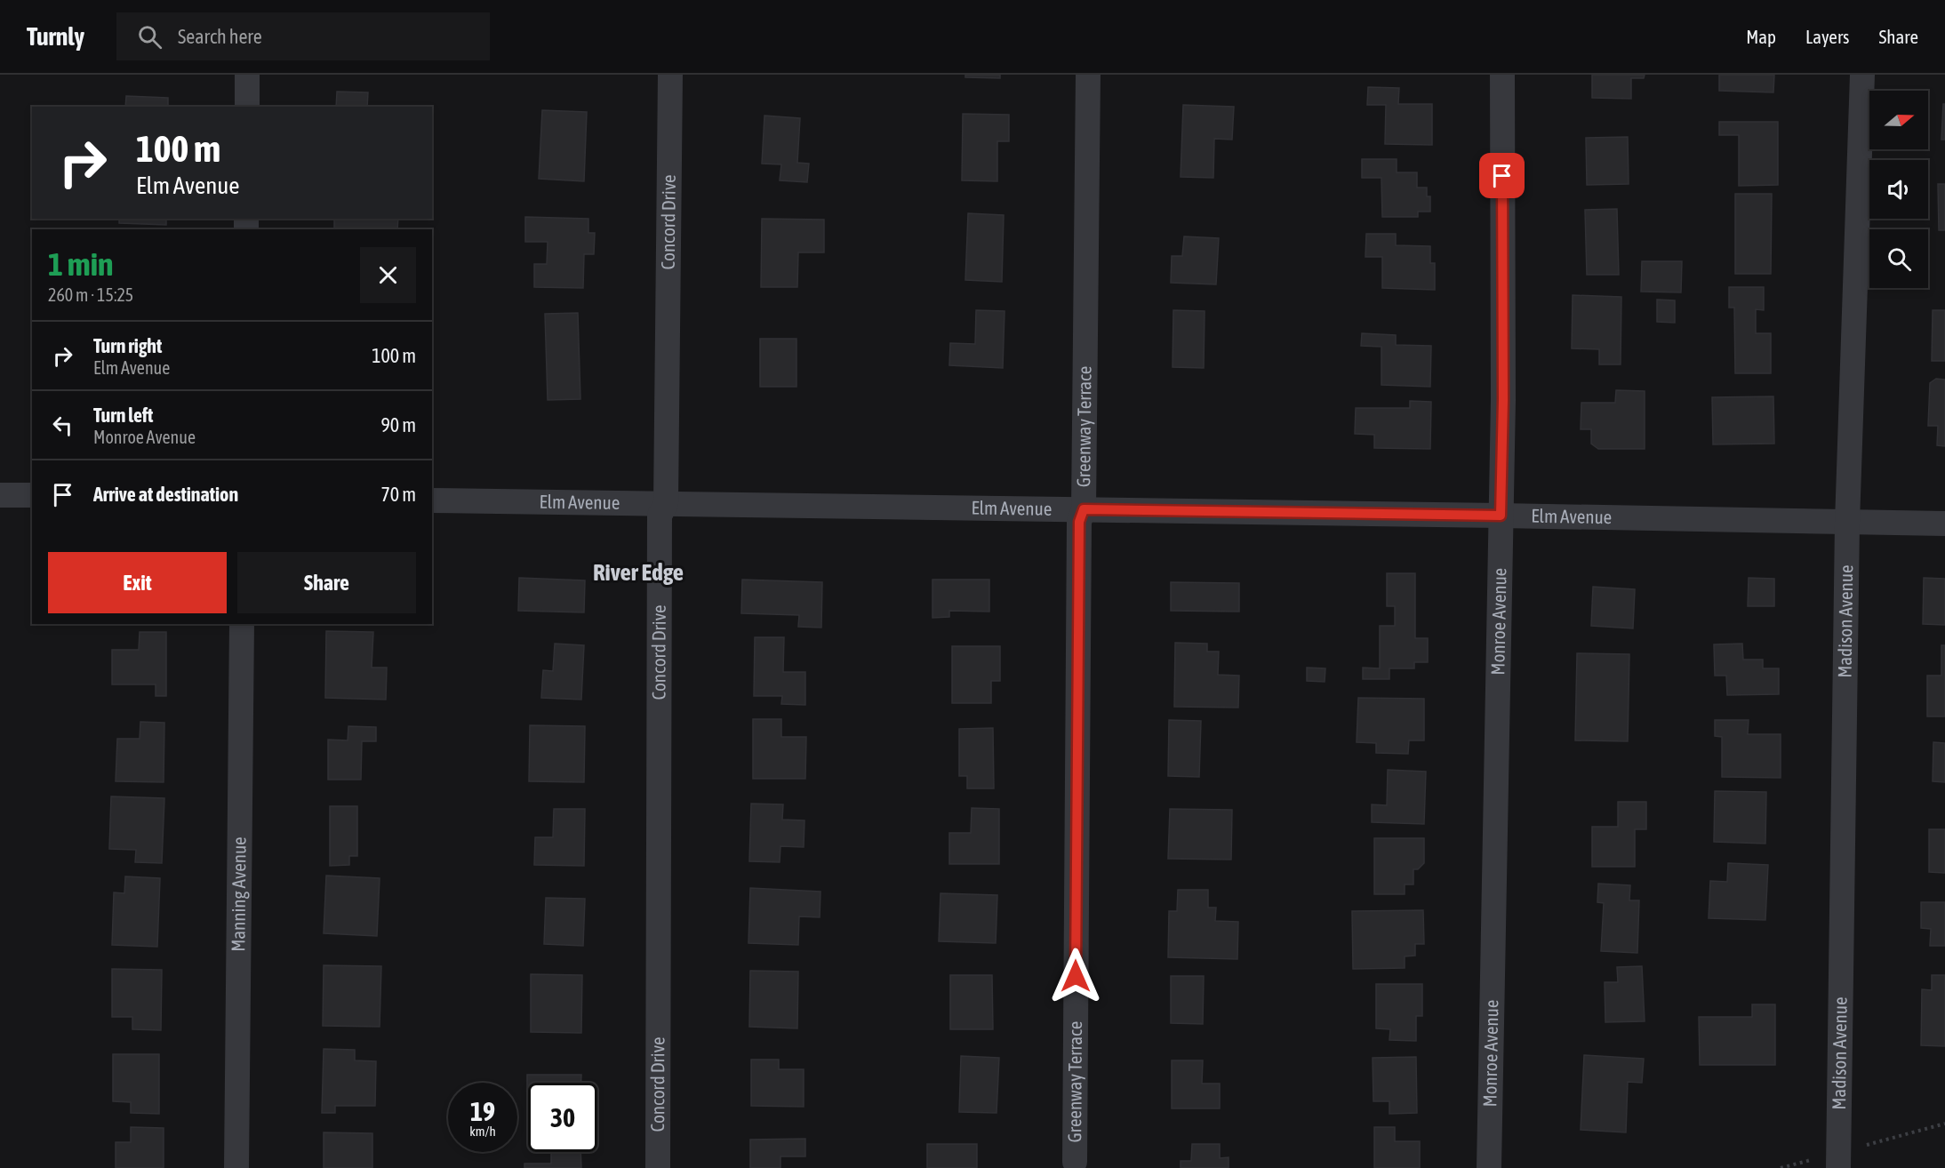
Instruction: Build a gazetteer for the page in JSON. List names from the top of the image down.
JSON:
{
  "streets": {
    "street": [
      "Concord Drive",
      "Greenway Terrace",
      "Elm Avenue",
      "Monroe Avenue",
      "Madison Avenue",
      "Manning Avenue"
    ]
  },
  "crossings": [
    ["Concord Drive", "Elm Avenue"],
    ["Greenway Terrace", "Elm Avenue"],
    ["Elm Avenue", "Monroe Avenue"],
    ["Elm Avenue", "Madison Avenue"]
  ],
  "districts": ["River Edge"],
  "north": "right",
  "page": {
    "header": "Turnly",
    "search": "Search here",
    "nav": ["Map", "Layers", "Share"],
    "turn": ["100 m", "Elm Avenue"],
    "heading": ["1 min", "260 m · 15:25"],
    "list": [
      {
        "name": "Turn right",
        "note": "Elm Avenue",
        "value": "100 m"
      },
      {
        "name": "Turn left",
        "note": "Monroe Avenue",
        "value": "90 m"
      },
      {
        "name": "Arrive at destination",
        "value": "70 m"
      }
    ],
    "buttons": ["Exit", "Share"],
    "speed": "19 km/h",
    "limit": "30"
  }
}
